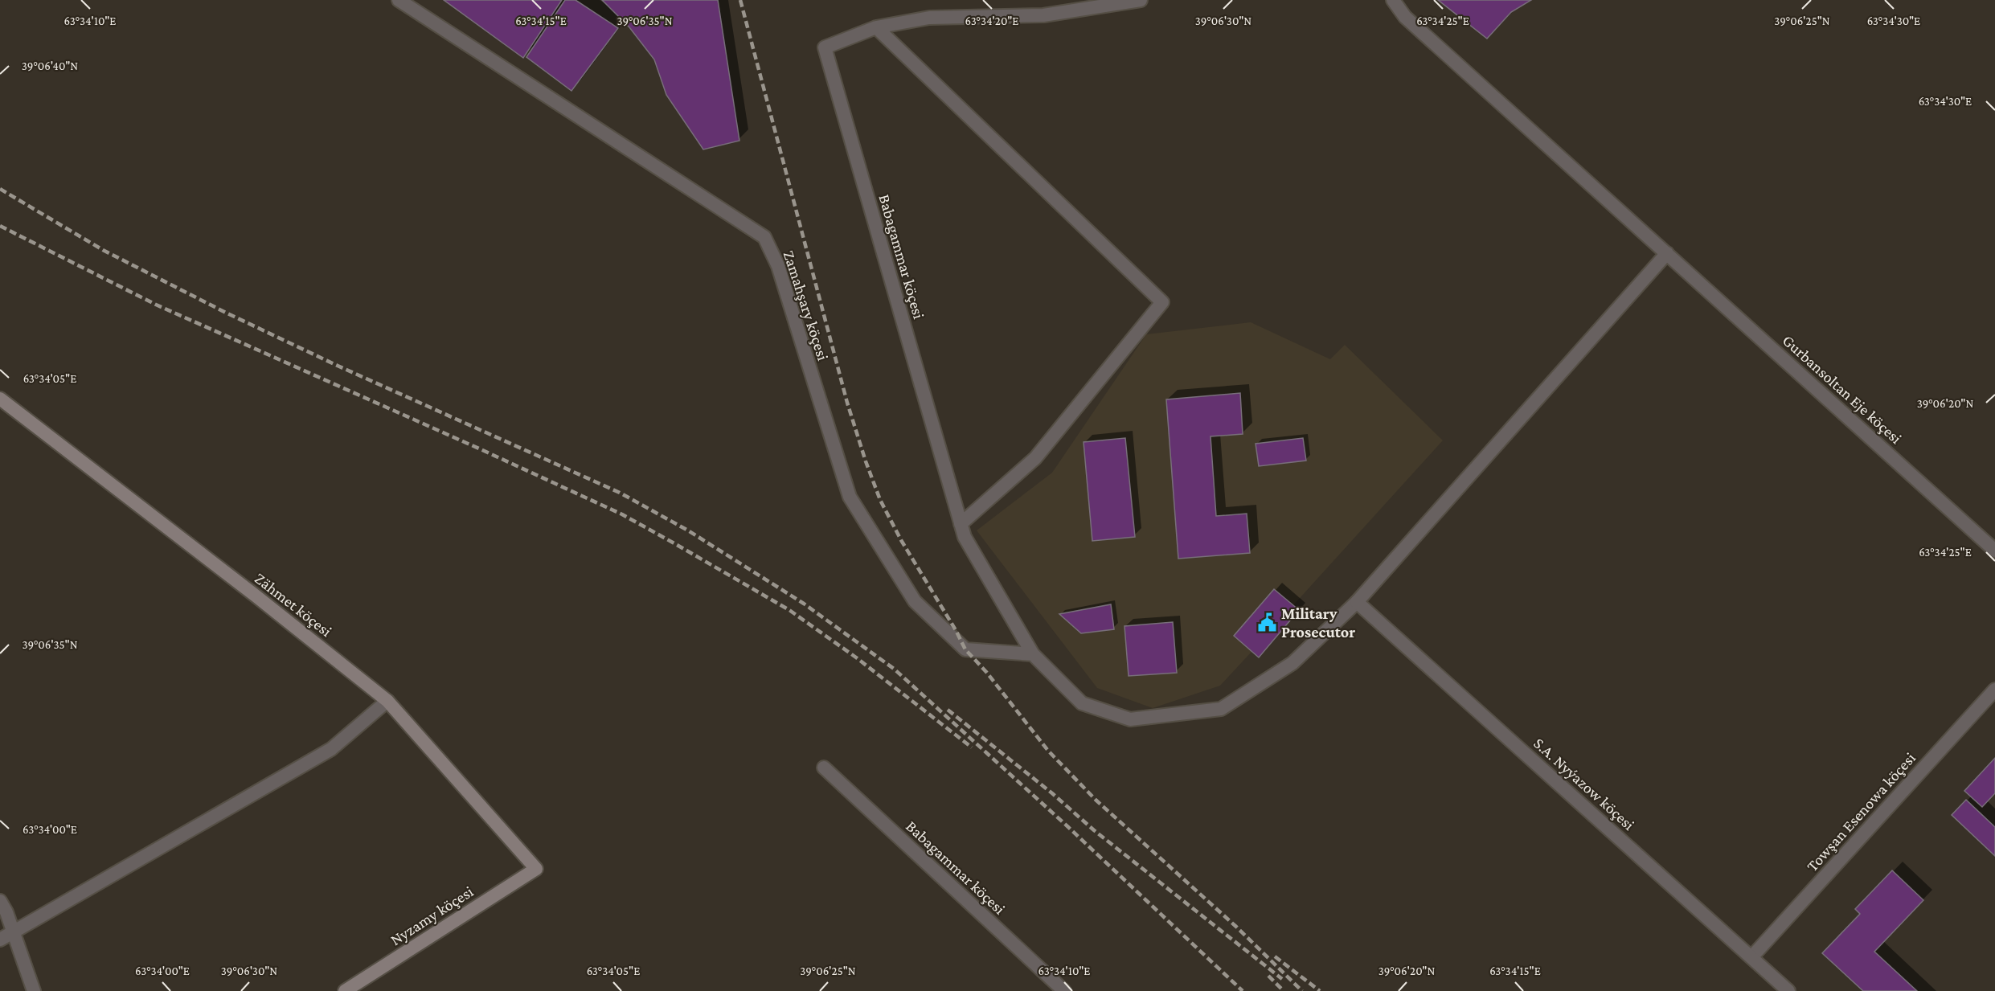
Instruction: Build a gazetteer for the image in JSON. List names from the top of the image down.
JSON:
{
  "streets": {
    "main road": ["Zähmet köçesi", "Nyzamy köçesi"],
    "street": [
      "Babagammar köçesi",
      "Zamahşary köçesi",
      "Gurbansoltan Eje köçesi",
      "S.A. Nyýazow köçesi",
      "Towşan Esenowa köçesi"
    ]
  },
  "crossings": [
    ["Babagammar köçesi", "Zamahşary köçesi"],
    ["Babagammar köçesi", "S.A. Nyýazow köçesi"],
    ["Zähmet köçesi", "Nyzamy köçesi"],
    ["S.A. Nyýazow köçesi", "Towşan Esenowa köçesi"]
  ],
  "places": {
    "public building": ["Military Prosecutor"]
  },
  "coordinates": [
    "63°34'25\"E",
    "63°34'30\"E",
    "63°34'10\"E",
    "63°34'15\"E",
    "63°34'20\"E",
    "39°06'30\"N",
    "39°06'35\"N",
    "39°06'25\"N",
    "39°06'40\"N",
    "63°34'05\"E",
    "39°06'20\"N",
    "63°34'00\"E"
  ]
}
